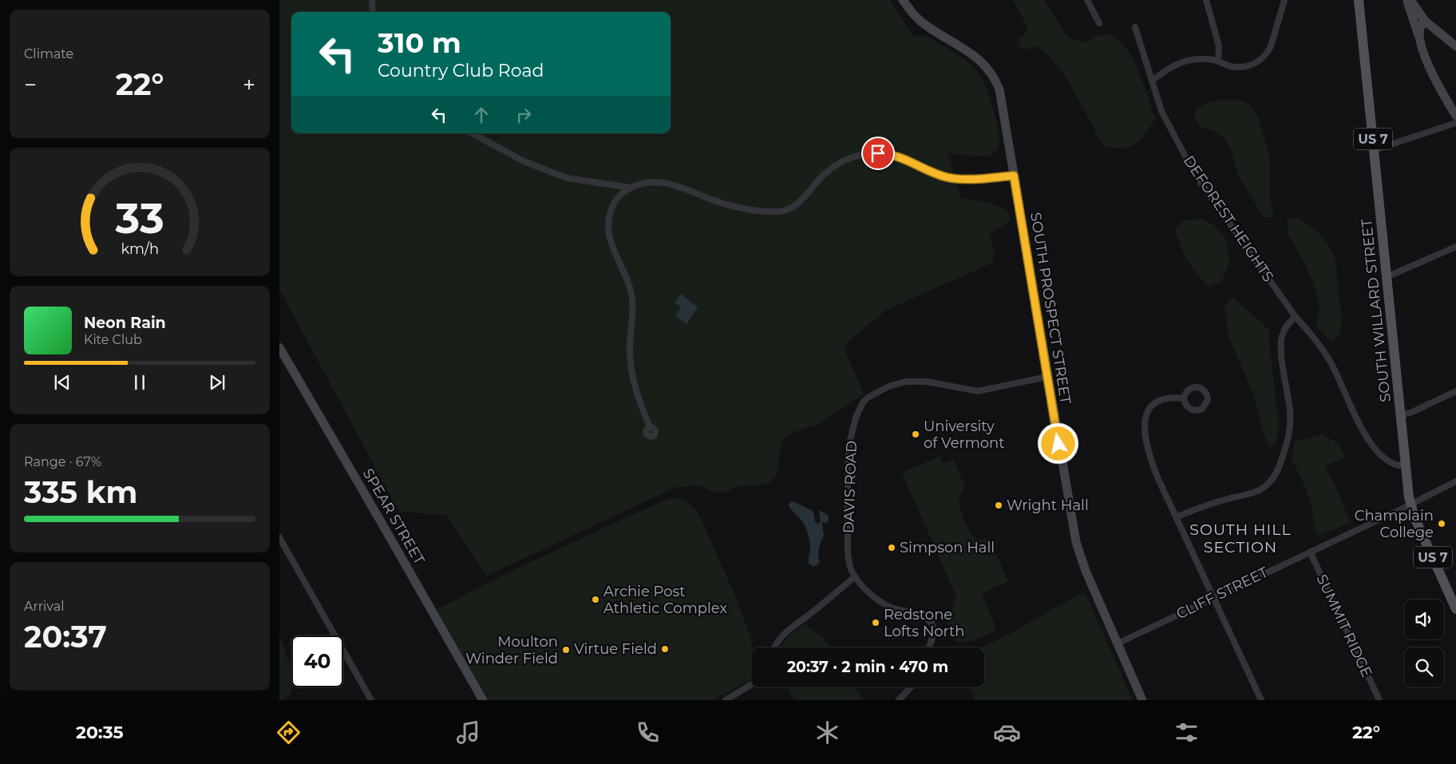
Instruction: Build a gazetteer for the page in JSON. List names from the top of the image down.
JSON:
{
  "streets": {
    "main road": ["US 7", "SOUTH WILLARD STREET"],
    "street": [
      "DEFOREST HEIGHTS",
      "SOUTH PROSPECT STREET",
      "DAVIS ROAD",
      "SPEAR STREET",
      "CLIFF STREET",
      "SUMMIT RIDGE"
    ]
  },
  "crossings": [
    ["DEFOREST HEIGHTS", "SOUTH WILLARD STREET"],
    ["SOUTH PROSPECT STREET", "DAVIS ROAD"],
    ["SOUTH PROSPECT STREET", "CLIFF STREET"],
    ["SOUTH WILLARD STREET", "CLIFF STREET"],
    ["CLIFF STREET", "SUMMIT RIDGE"]
  ],
  "districts": ["SOUTH HILL SECTION"],
  "places": [
    "University of Vermont",
    "Wright Hall",
    "Champlain College",
    "Simpson Hall",
    "Archie Post Athletic Complex",
    "Redstone Lofts North",
    "Virtue Field",
    "Moulton Winder Field"
  ],
  "page": {
    "tile": [
      "Climate",
      ["Range · 67%", "335 km"],
      ["Arrival", "20:37"]
    ],
    "turn": ["310 m", "Country Club Road"],
    "heat": ["−", "22°", "+"],
    "song": ["Neon Rain", "Kite Club"],
    "limit": "40",
    "trip": "20:37 · 2 min · 470 m",
    "tabs": ["20:35", "22°"],
    "gauge": ["33", "km/h"]
  }
}
